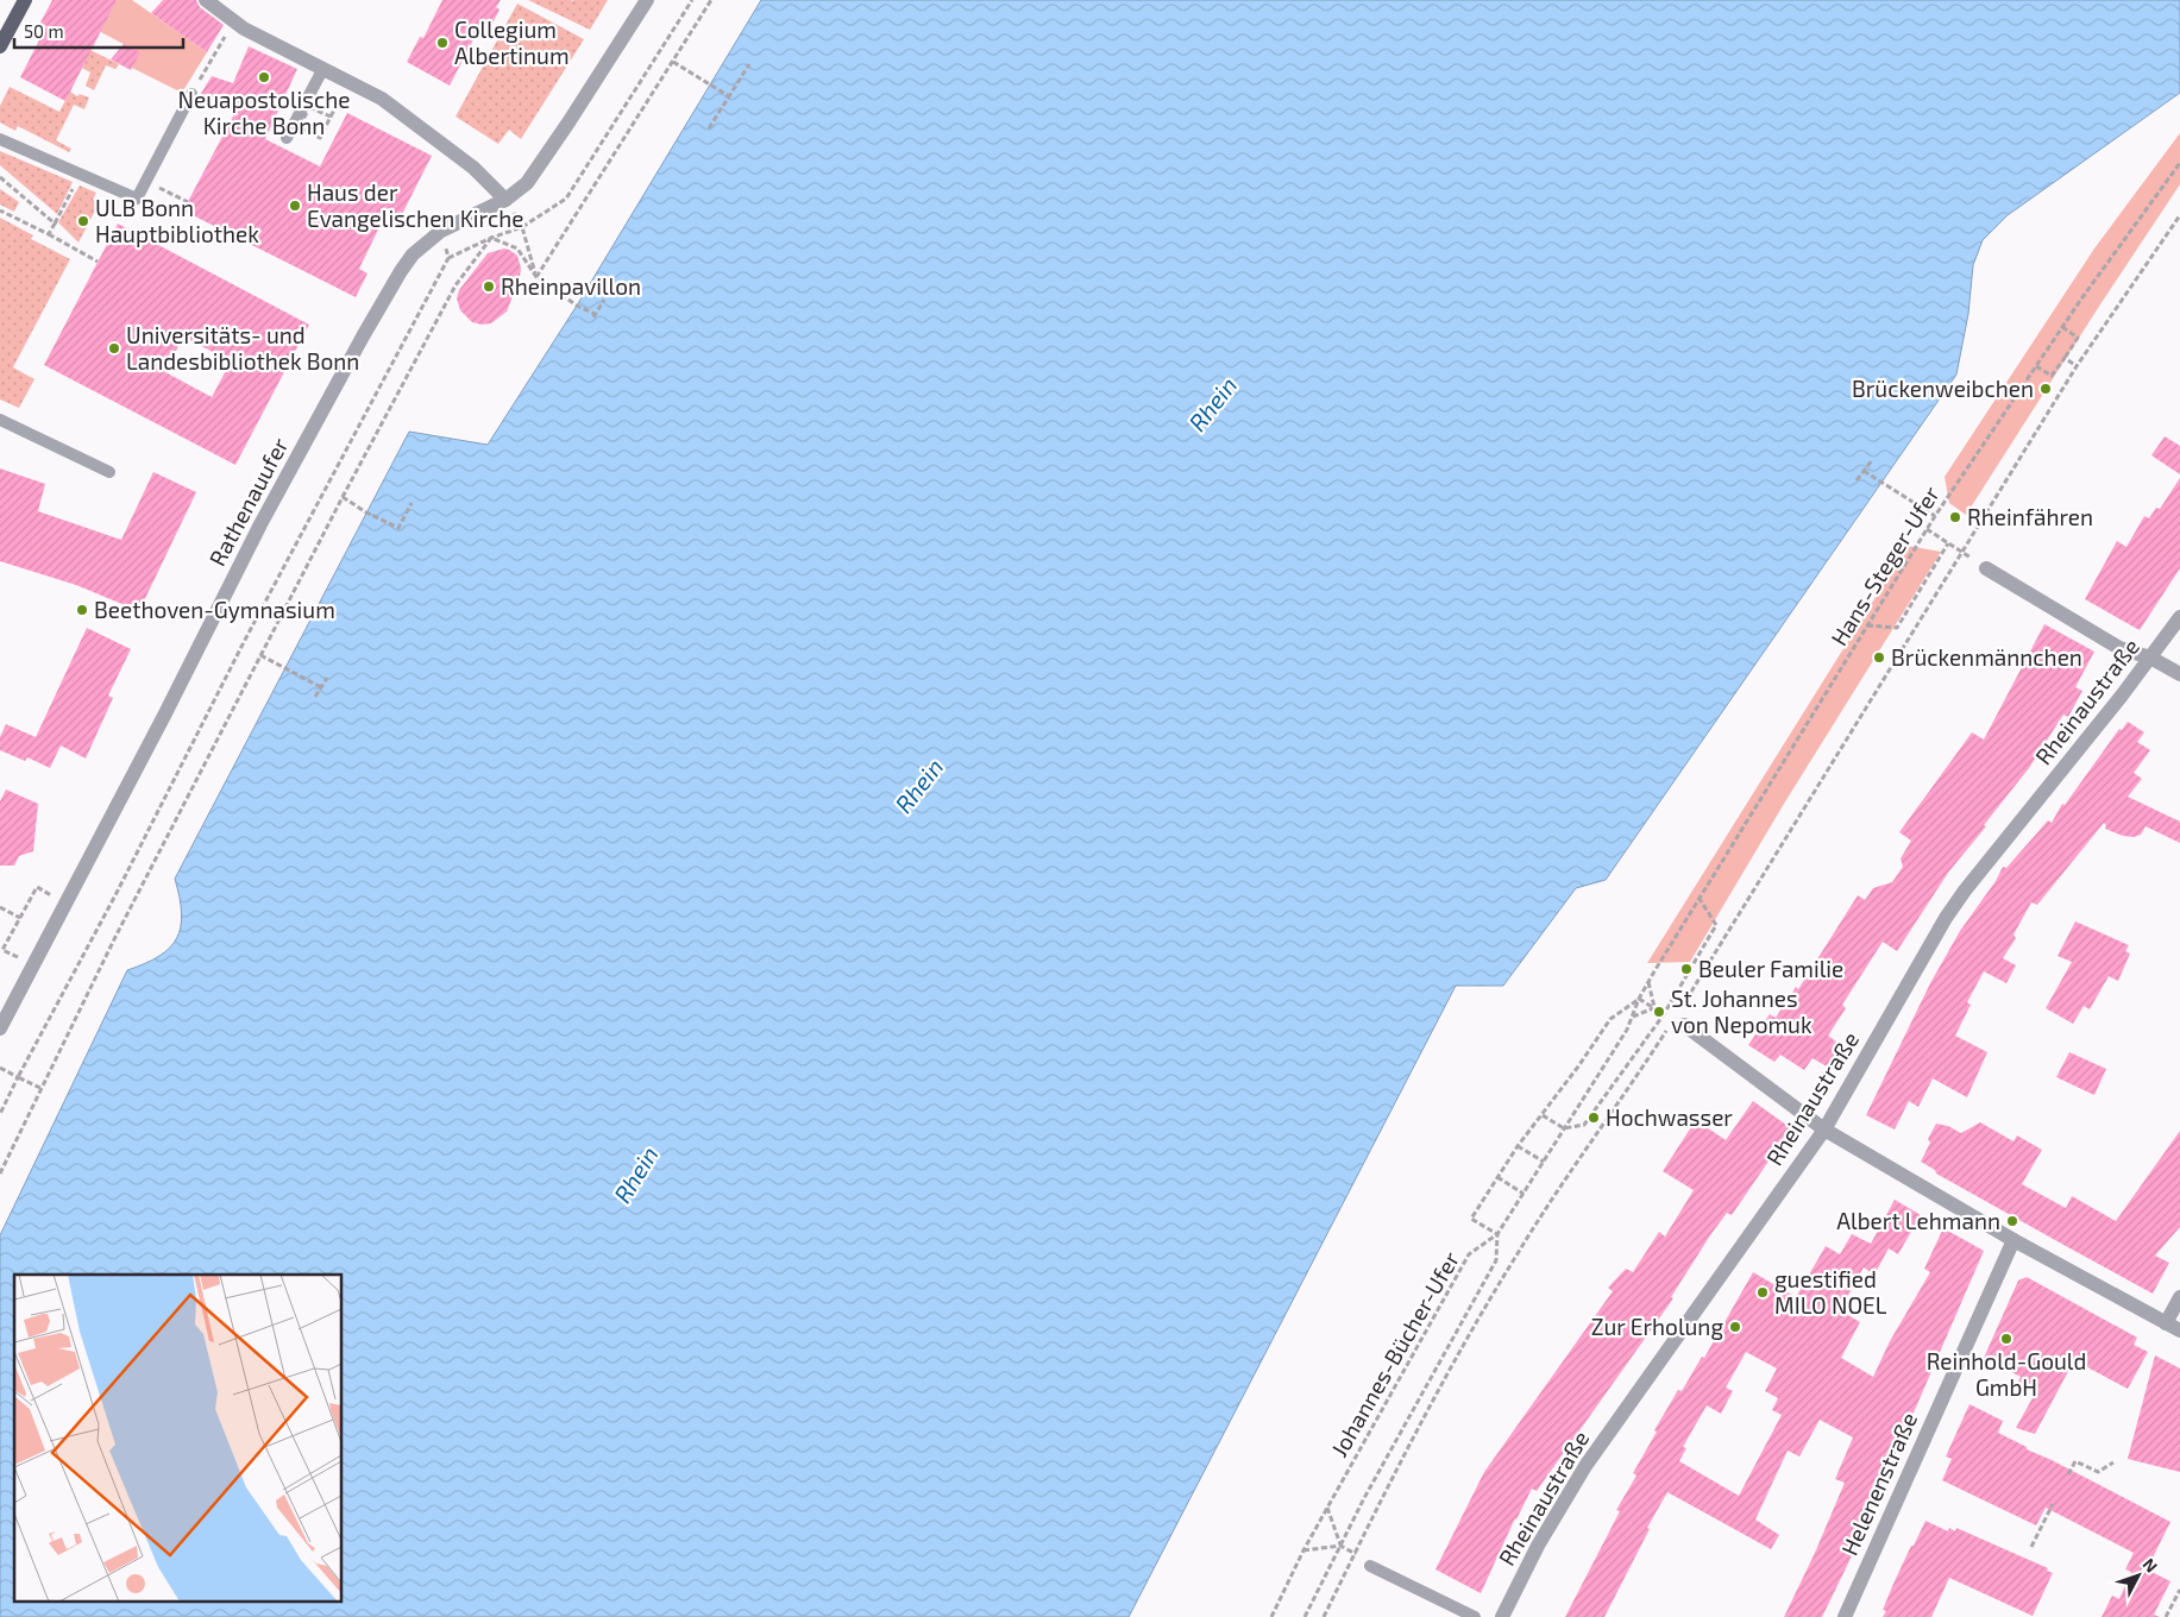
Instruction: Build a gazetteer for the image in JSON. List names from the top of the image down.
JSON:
{
  "streets": {
    "street": ["Rathenauufer", "Rheinaustraße", "Helenenstraße"],
    "path": ["Hans-Steger-Ufer", "Johannes-Bücher-Ufer"]
  },
  "crossings": [
    ["Hans-Steger-Ufer", "Johannes-Bücher-Ufer"]
  ],
  "water": ["Rhein"],
  "places": [
    "Collegium Albertinum",
    "Neuapostolische Kirche Bonn",
    "Haus der Evangelischen Kirche",
    "ULB Bonn Hauptbibliothek",
    "Rheinpavillon",
    "Universitäts- und Landesbibliothek Bonn",
    "Brückenweibchen",
    "Rheinfähren",
    "Beethoven-Gymnasium",
    "Brückenmännchen",
    "Beuler Familie",
    "St. Johannes von Nepomuk",
    "Hochwasser",
    "Albert Lehmann",
    "guestified MILO NOEL",
    "Zur Erholung",
    "Reinhold-Gould GmbH"
  ],
  "scale_bar": "50 m",
  "north": "top right"
}
